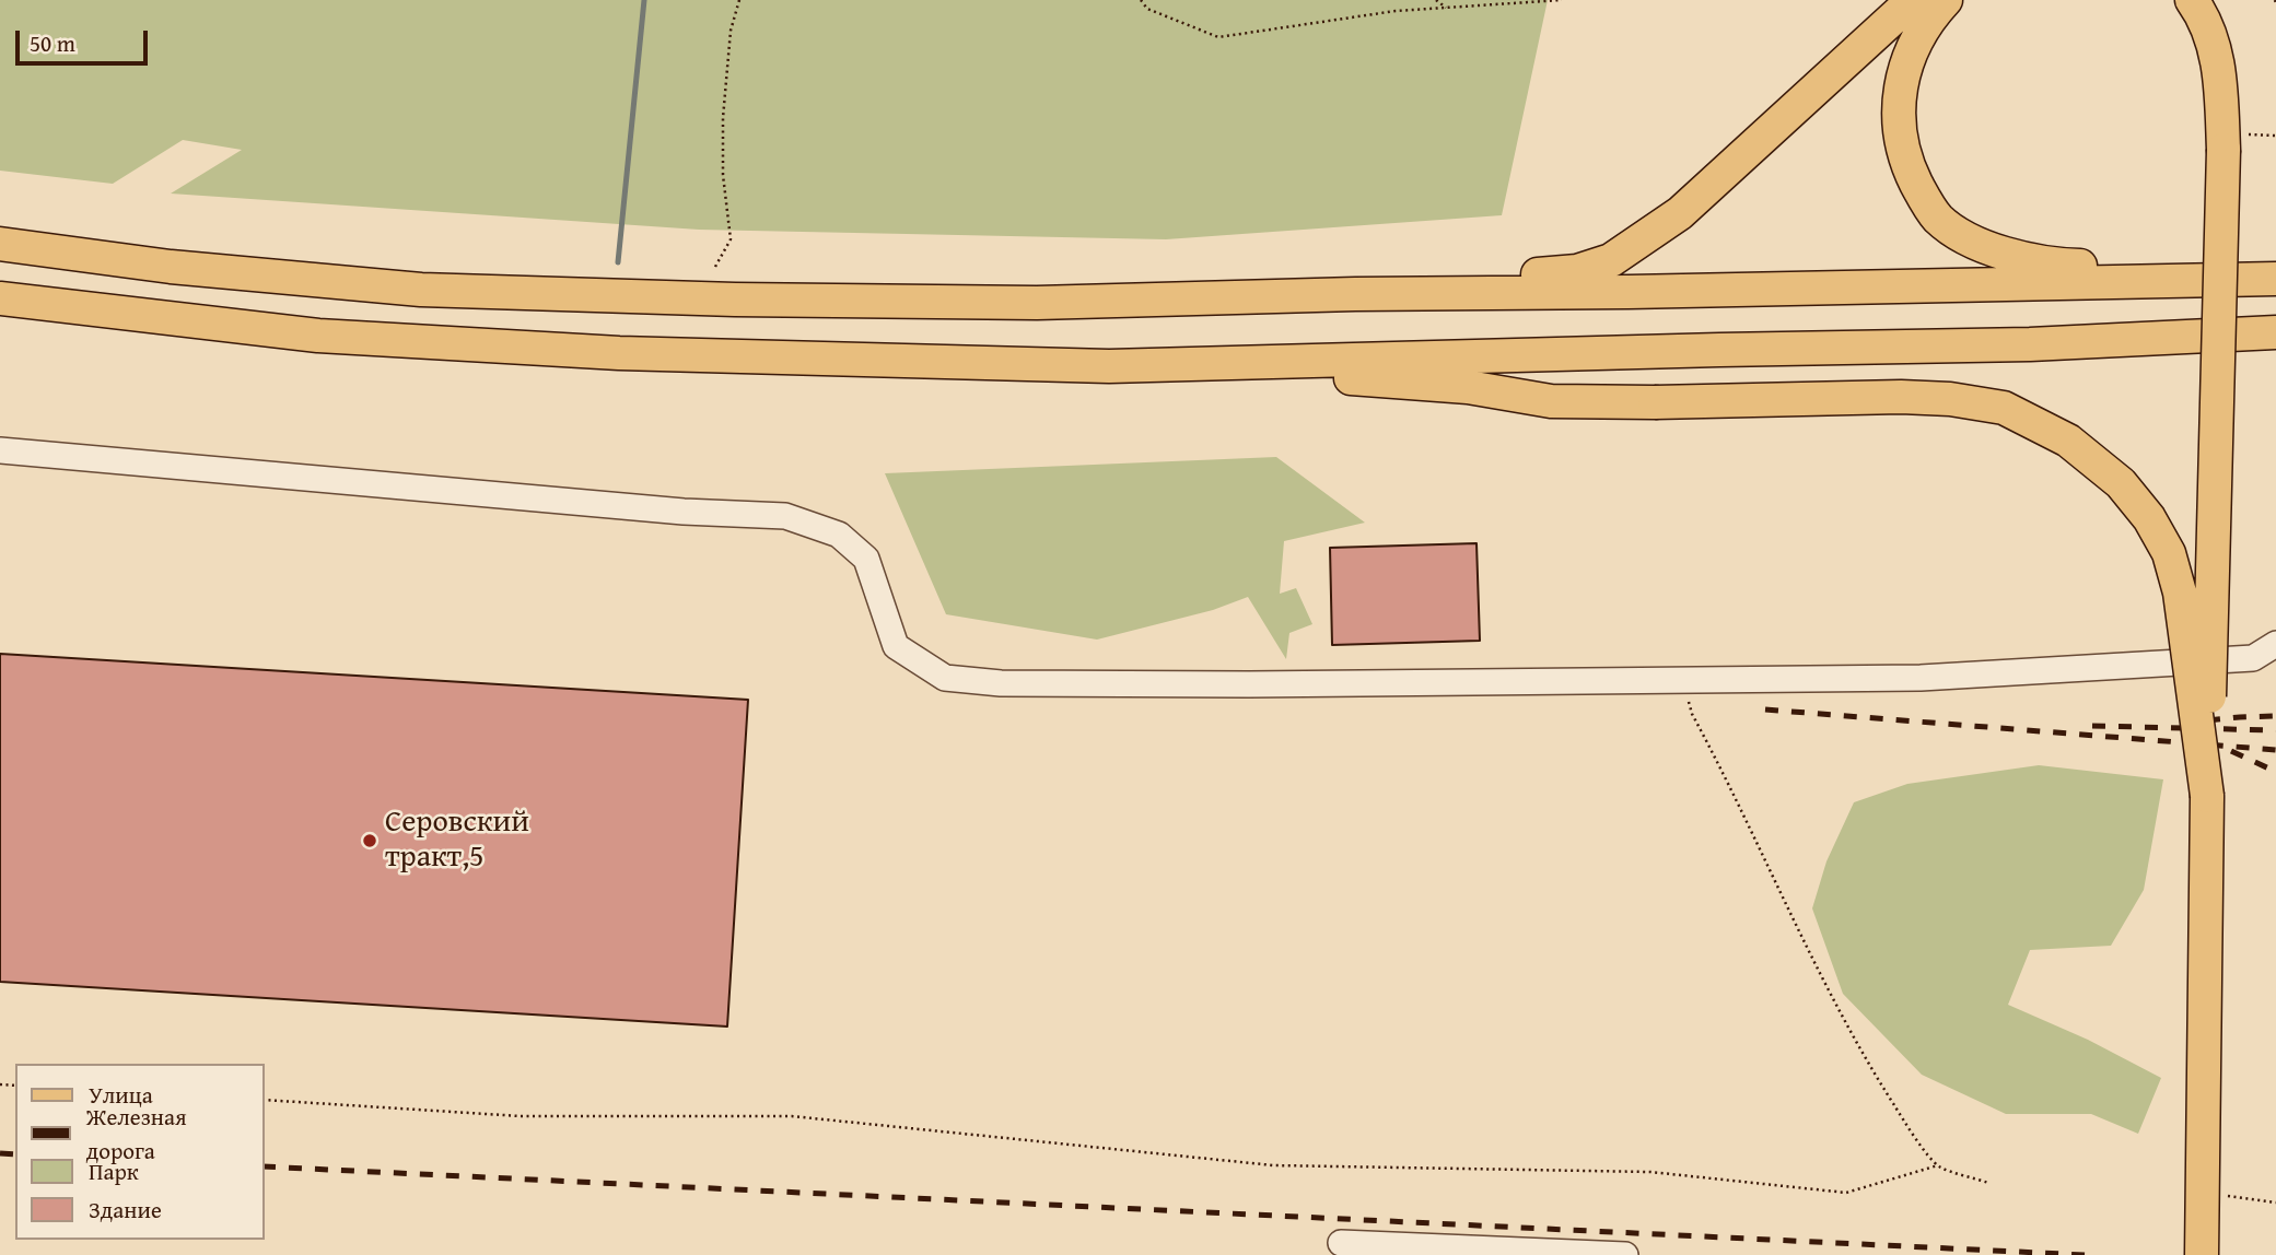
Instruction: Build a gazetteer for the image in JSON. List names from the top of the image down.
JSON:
{
  "places": ["Серовский тракт,5"],
  "legend": [
    "Улица",
    "Железная дорога",
    "Парк",
    "Здание"
  ],
  "scale_bar": "50 m"
}
